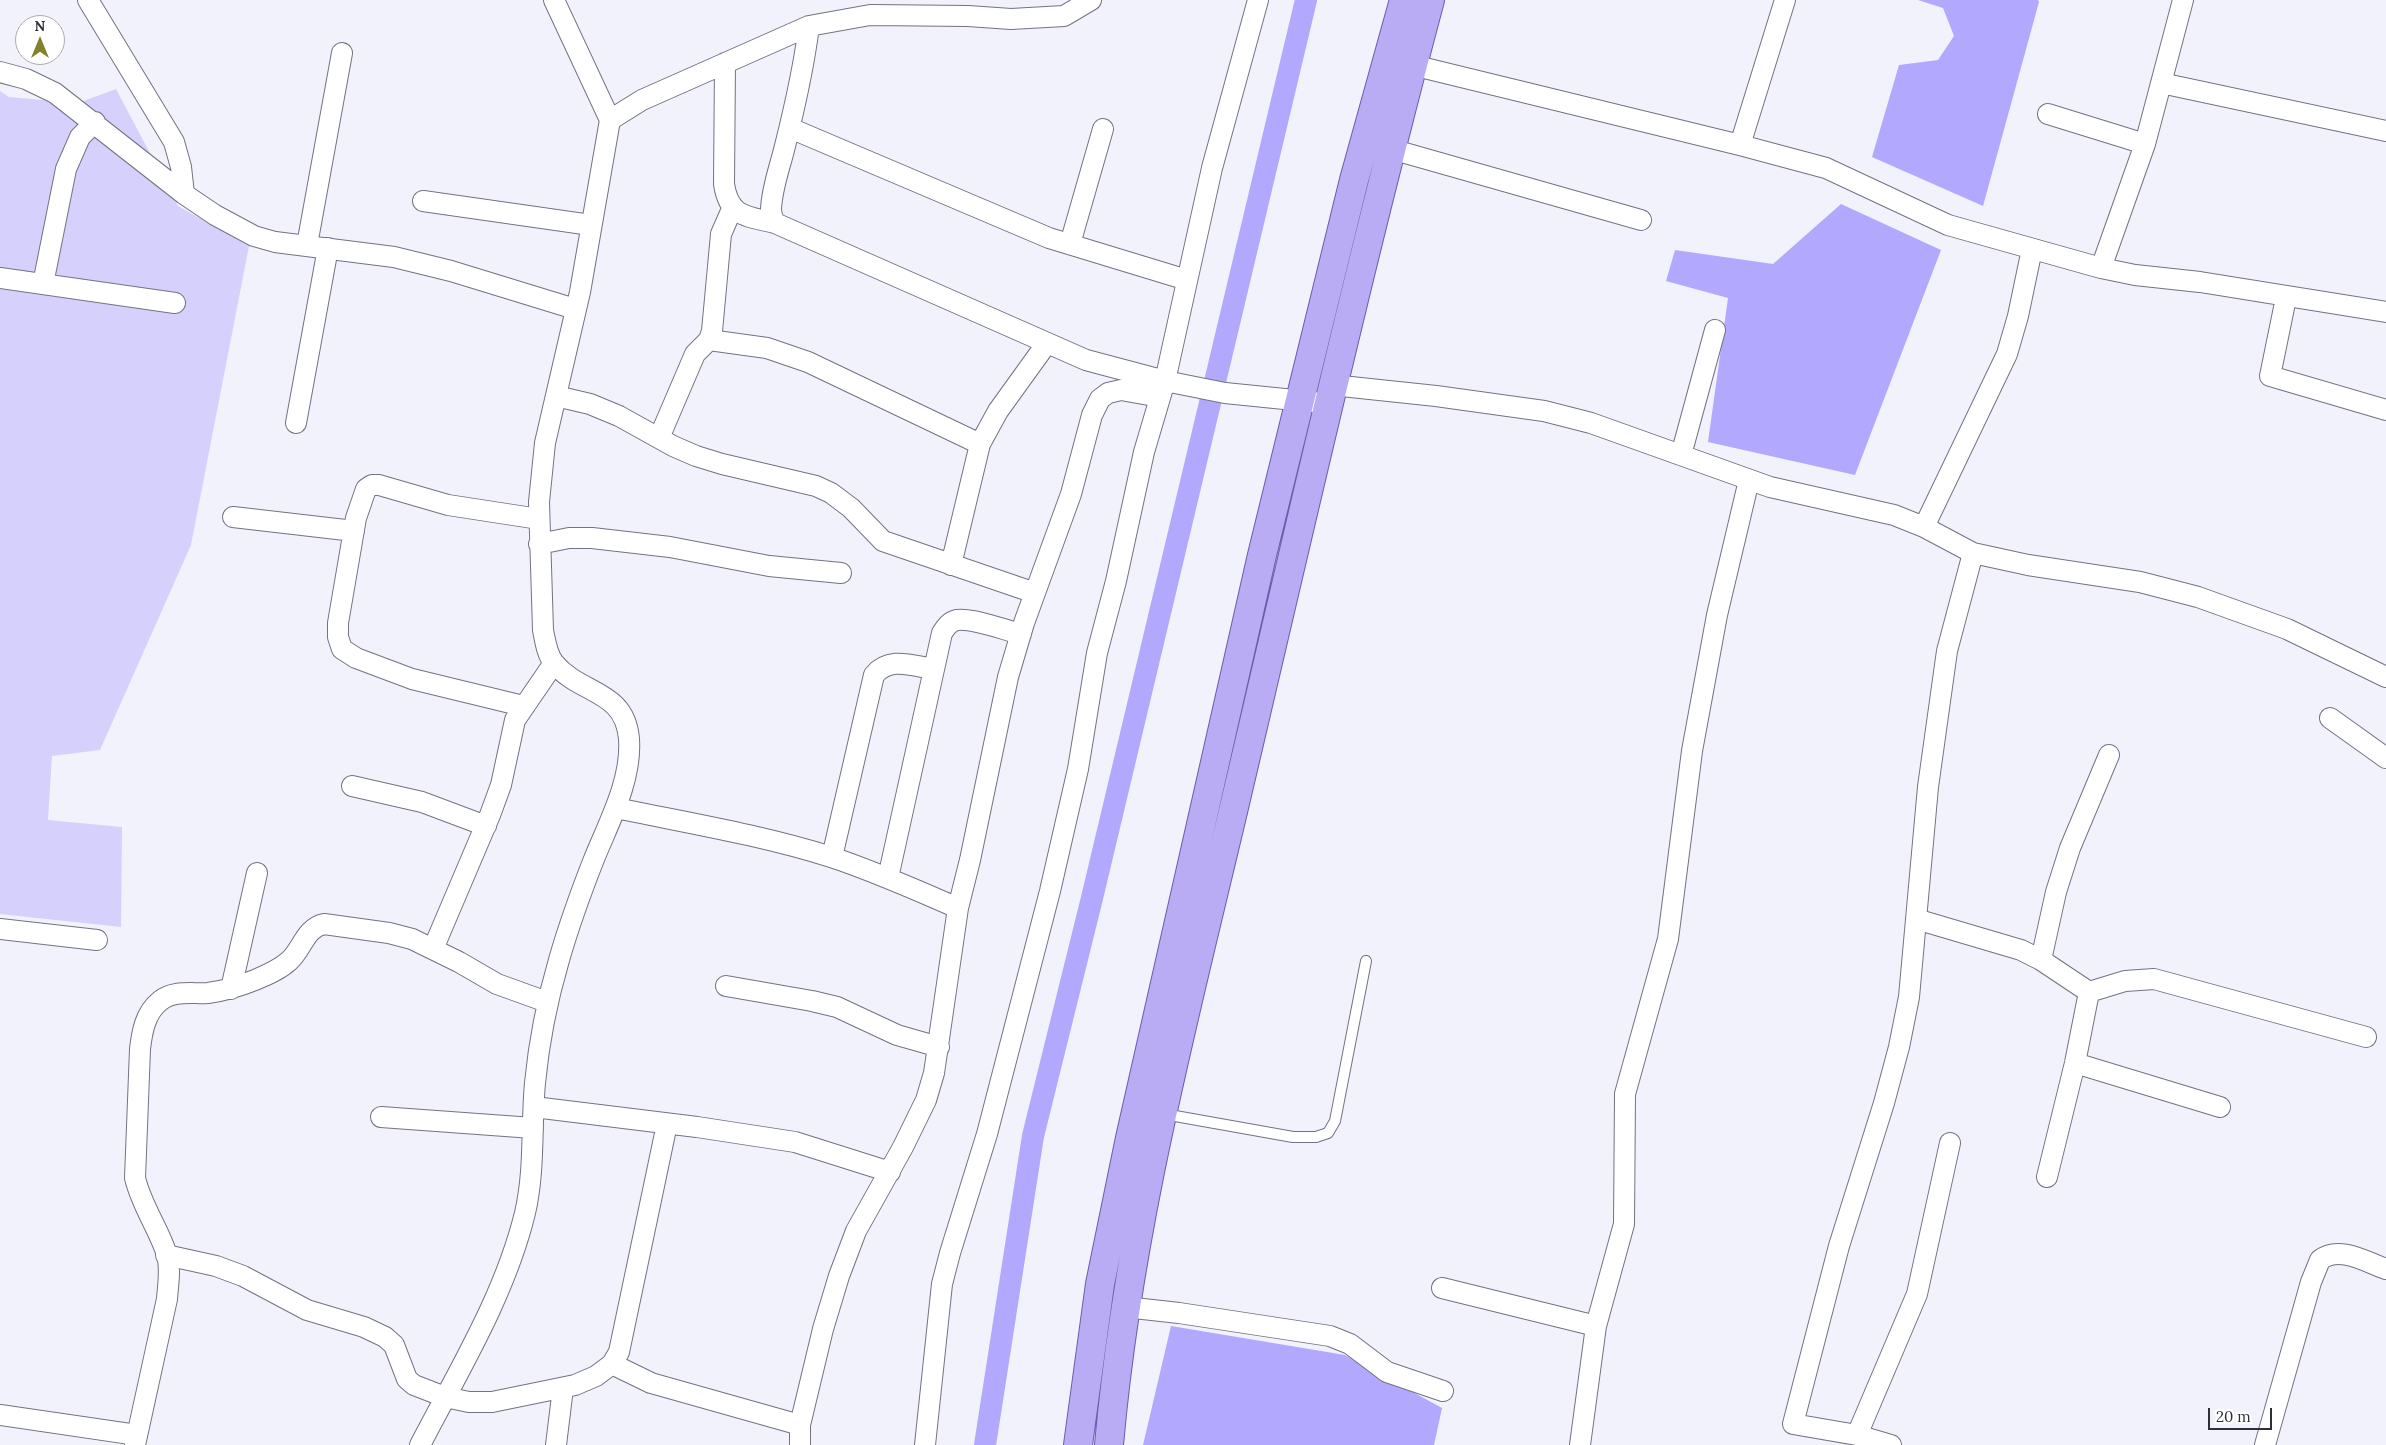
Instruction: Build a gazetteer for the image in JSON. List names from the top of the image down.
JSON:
{
  "scale_bar": "20 m",
  "north": "top"
}
